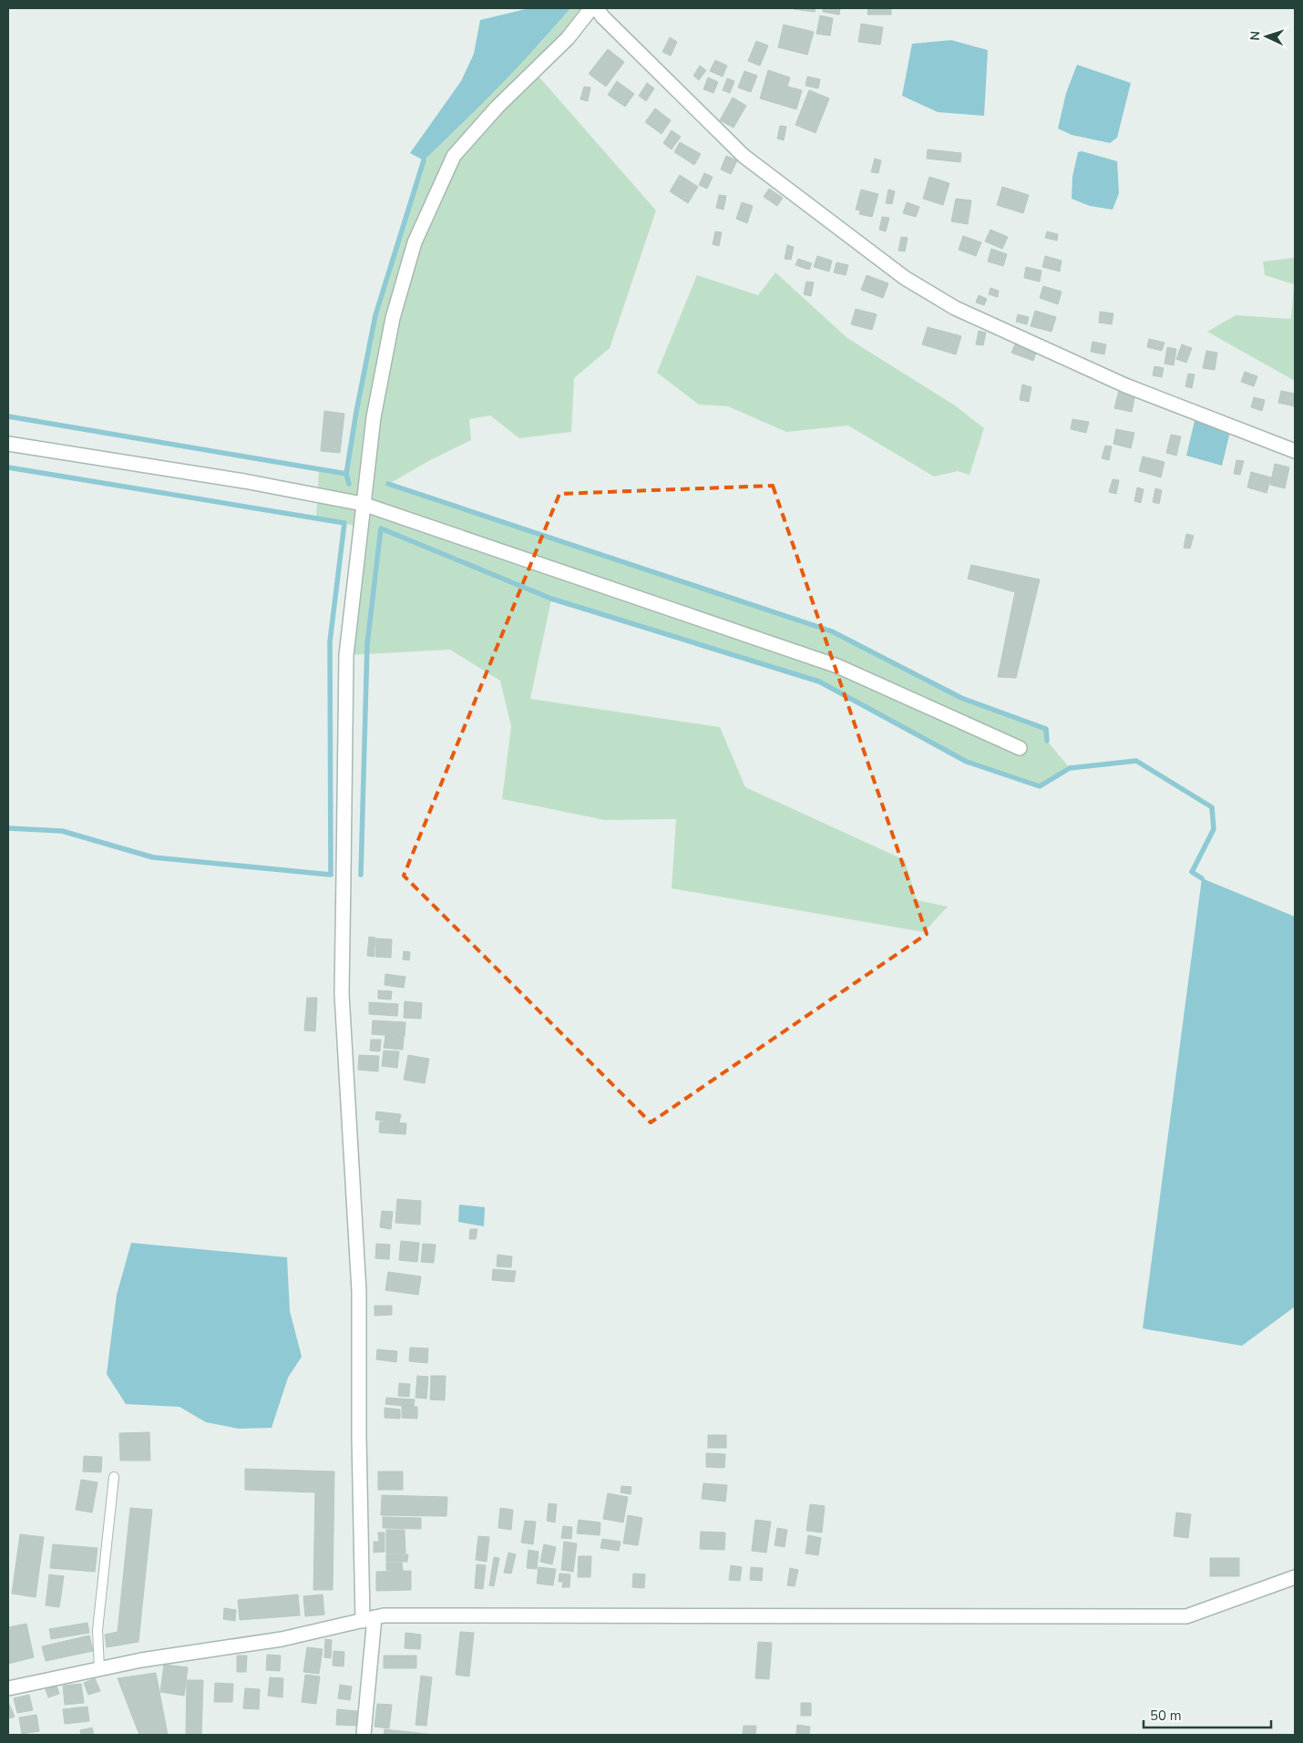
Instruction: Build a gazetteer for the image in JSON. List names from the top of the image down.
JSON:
{
  "scale_bar": "50 m",
  "north": "left"
}
